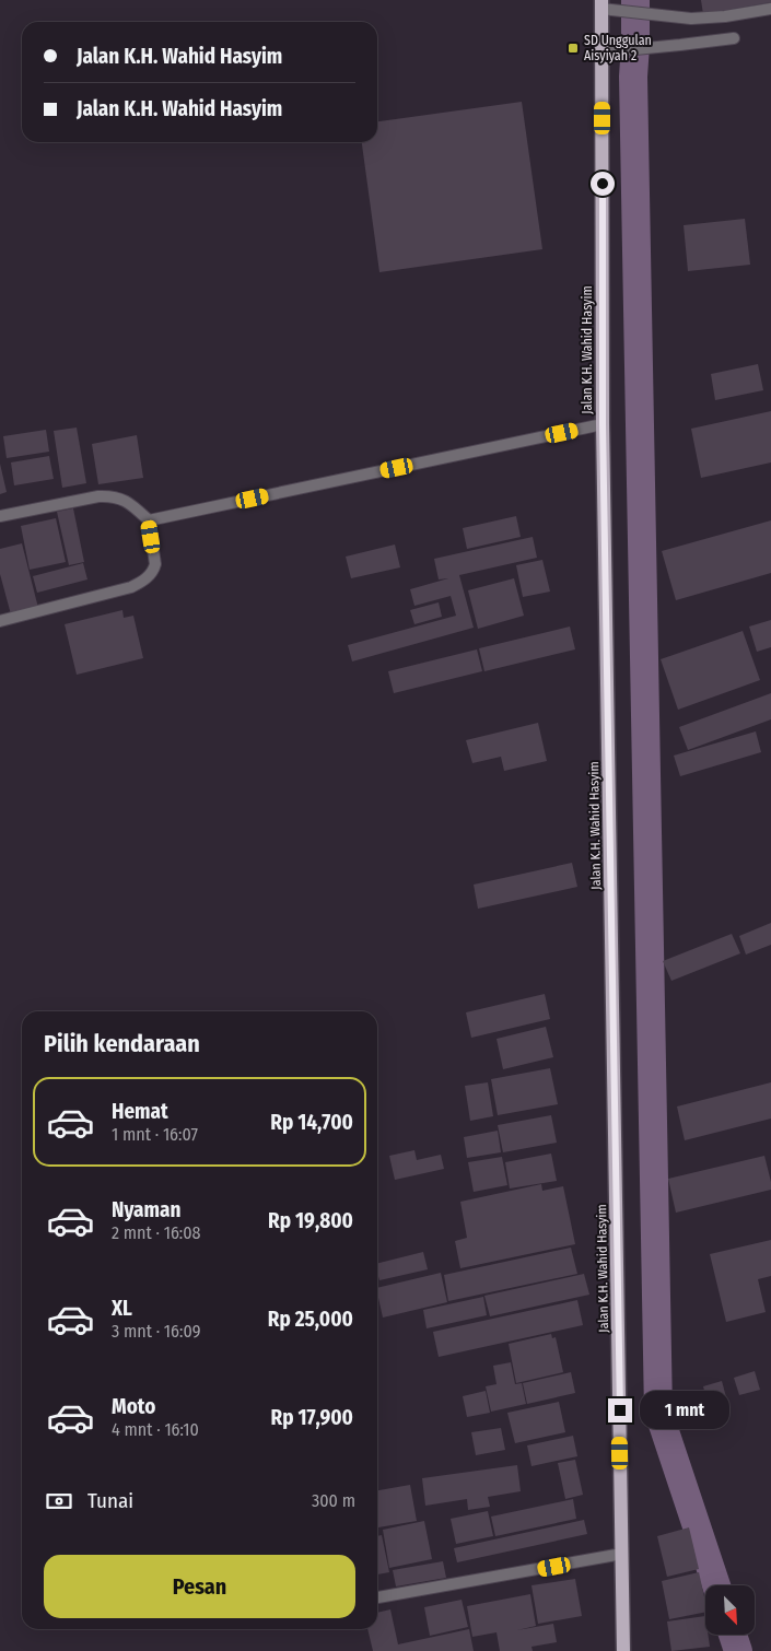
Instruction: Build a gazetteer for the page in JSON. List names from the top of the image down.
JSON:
{
  "streets": {
    "main road": ["Jalan K.H. Wahid Hasyim"]
  },
  "places": {
    "transit": ["SD Unggulan Aisyiyah 2"]
  },
  "north": "bottom right",
  "page": {
    "banner": ["Jalan K.H. Wahid Hasyim", "Jalan K.H. Wahid Hasyim"],
    "heading": "Pilih kendaraan",
    "list": [
      {
        "name": "Hemat",
        "note": "1 mnt · 16:07",
        "value": "Rp 14,700"
      },
      {
        "name": "Nyaman",
        "note": "2 mnt · 16:08",
        "value": "Rp 19,800"
      },
      {
        "name": "XL",
        "note": "3 mnt · 16:09",
        "value": "Rp 25,000"
      },
      {
        "name": "Moto",
        "note": "4 mnt · 16:10",
        "value": "Rp 17,900"
      }
    ],
    "bubble": "1 mnt",
    "pay": ["Tunai", "300 m"],
    "buttons": "Pesan"
  }
}
